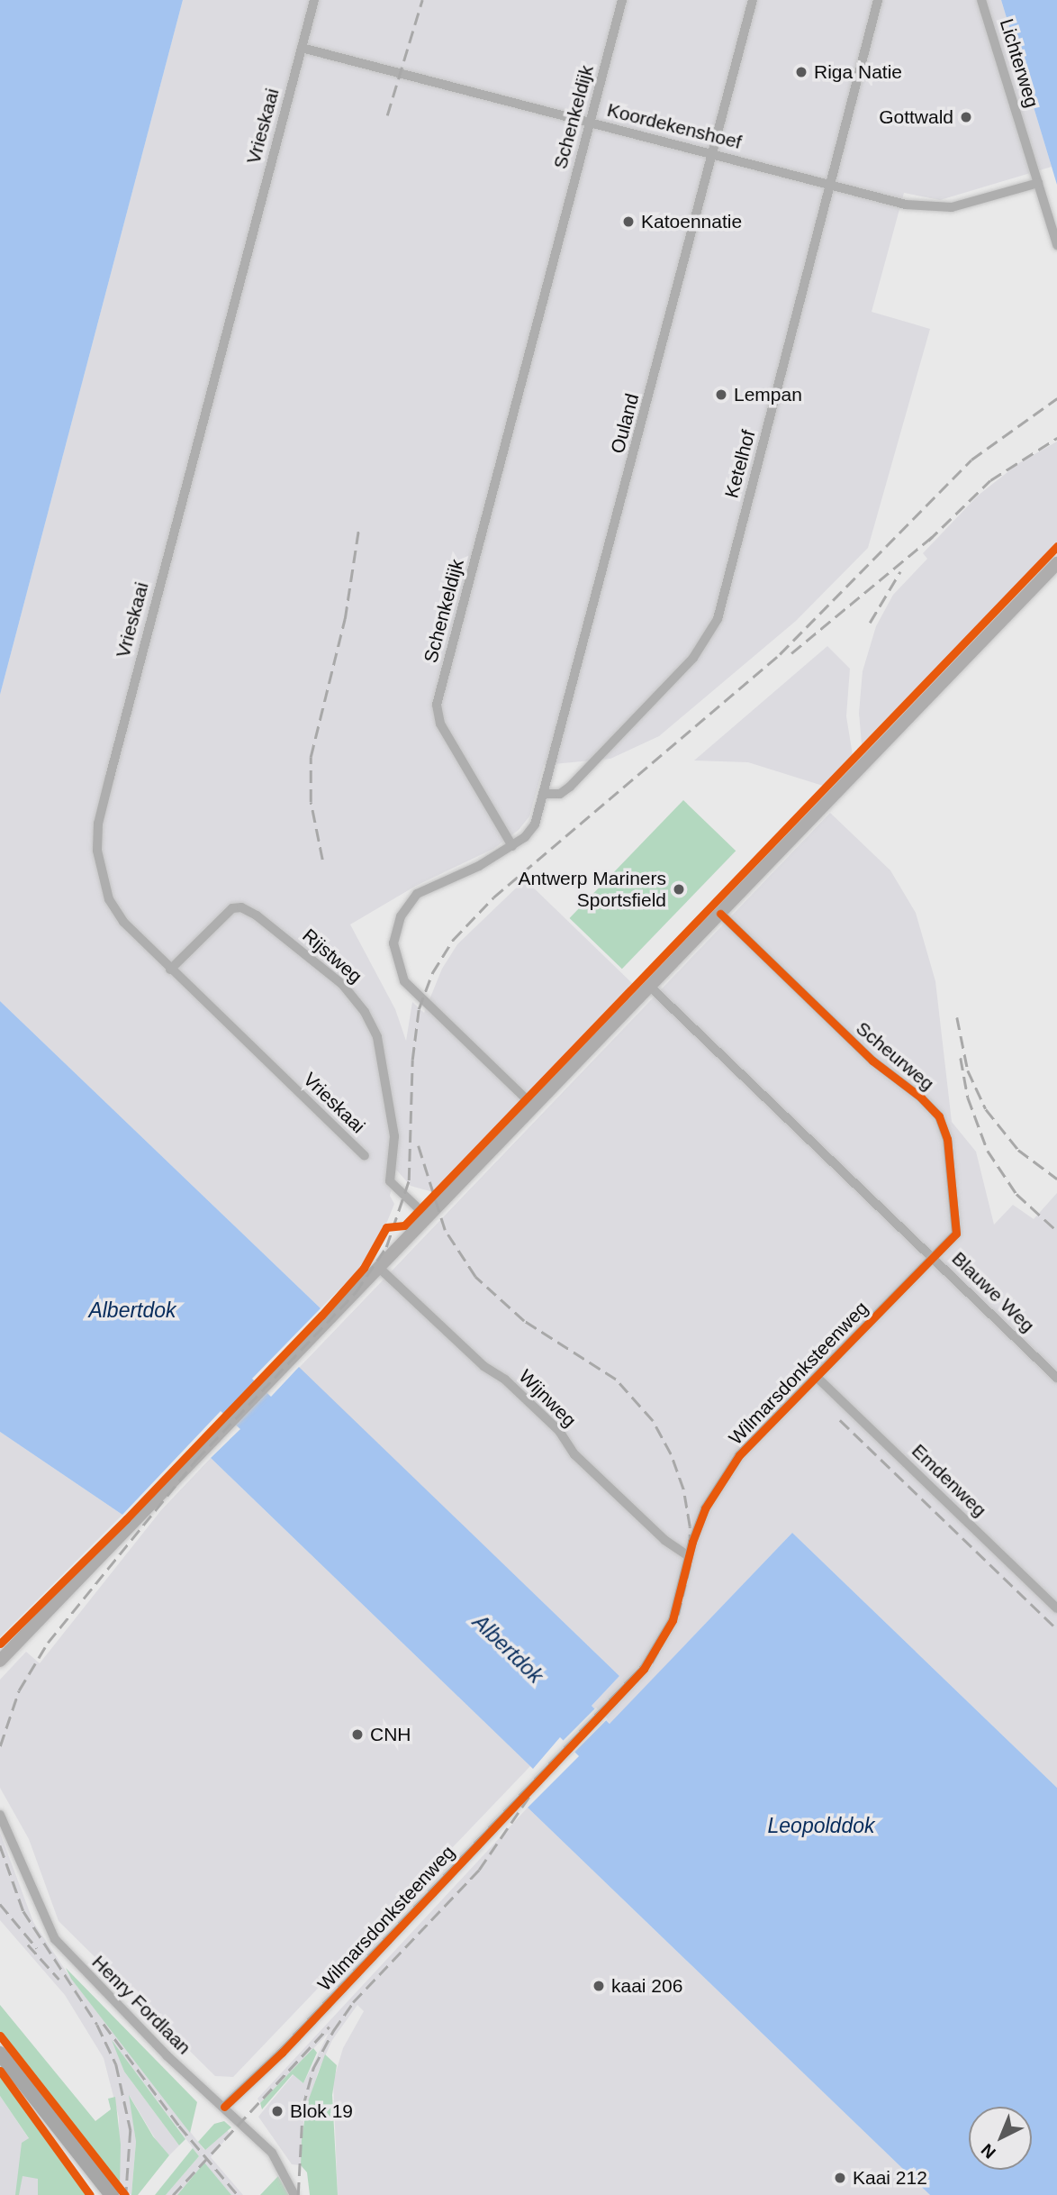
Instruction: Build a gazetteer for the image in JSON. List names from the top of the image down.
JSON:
{
  "streets": {
    "street": [
      "Lichterweg",
      "Schenkeldijk",
      "Vrieskaai",
      "Koordekenshoef",
      "Ouland",
      "Ketelhof",
      "Rijstweg",
      "Scheurweg",
      "Blauwe Weg",
      "Wilmarsdonksteenweg",
      "Wijnweg",
      "Emdenweg",
      "Henry Fordlaan"
    ]
  },
  "crossings": [
    ["Lichterweg", "Koordekenshoef"],
    ["Schenkeldijk", "Koordekenshoef"],
    ["Schenkeldijk", "Ouland"],
    ["Vrieskaai", "Koordekenshoef"],
    ["Vrieskaai", "Rijstweg"],
    ["Koordekenshoef", "Ouland"],
    ["Koordekenshoef", "Ketelhof"],
    ["Ouland", "Ketelhof"],
    ["Scheurweg", "Blauwe Weg"],
    ["Scheurweg", "Wilmarsdonksteenweg"],
    ["Blauwe Weg", "Wilmarsdonksteenweg"],
    ["Wilmarsdonksteenweg", "Wijnweg"],
    ["Wilmarsdonksteenweg", "Emdenweg"],
    ["Wilmarsdonksteenweg", "Henry Fordlaan"]
  ],
  "water": ["Albertdok", "Leopolddok"],
  "places": [
    "Riga Natie",
    "Gottwald",
    "Katoennatie",
    "Lempan",
    "Antwerp Mariners Sportsfield",
    "CNH",
    "kaai 206",
    "Blok 19",
    "Kaai 212"
  ],
  "north": "bottom left"
}
